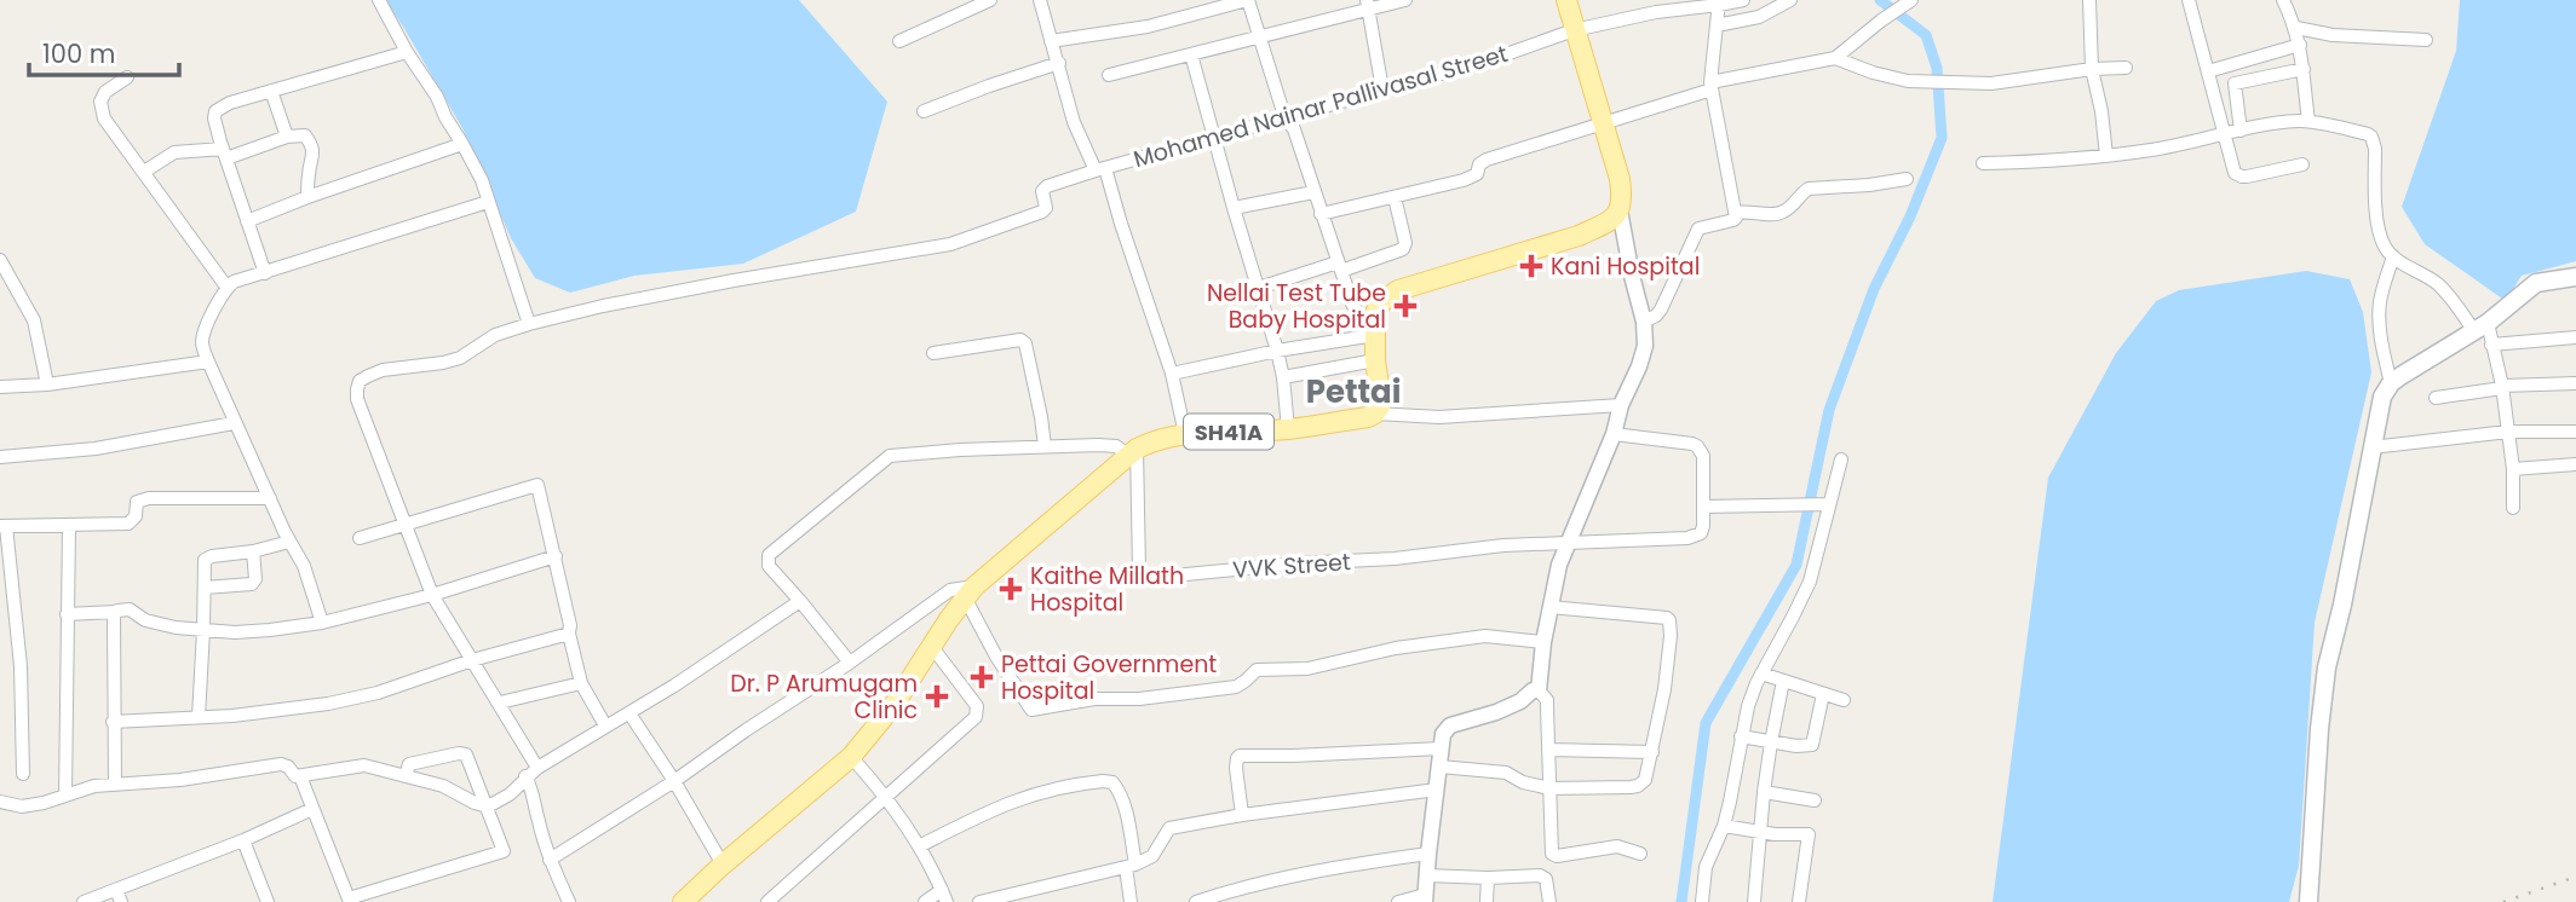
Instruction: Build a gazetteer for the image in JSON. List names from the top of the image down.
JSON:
{
  "streets": {
    "main road": ["SH41A"],
    "street": ["Mohamed Nainar Pallivasal Street", "VVK Street"]
  },
  "crossings": [
    ["SH41A", "VVK Street"]
  ],
  "districts": ["Pettai"],
  "places": {
    "health": [
      "Kani Hospital",
      "Nellai Test Tube Baby Hospital",
      "Kaithe Millath Hospital",
      "Pettai Government Hospital",
      "Dr. P Arumugam Clinic"
    ]
  },
  "scale_bar": "100 m"
}
